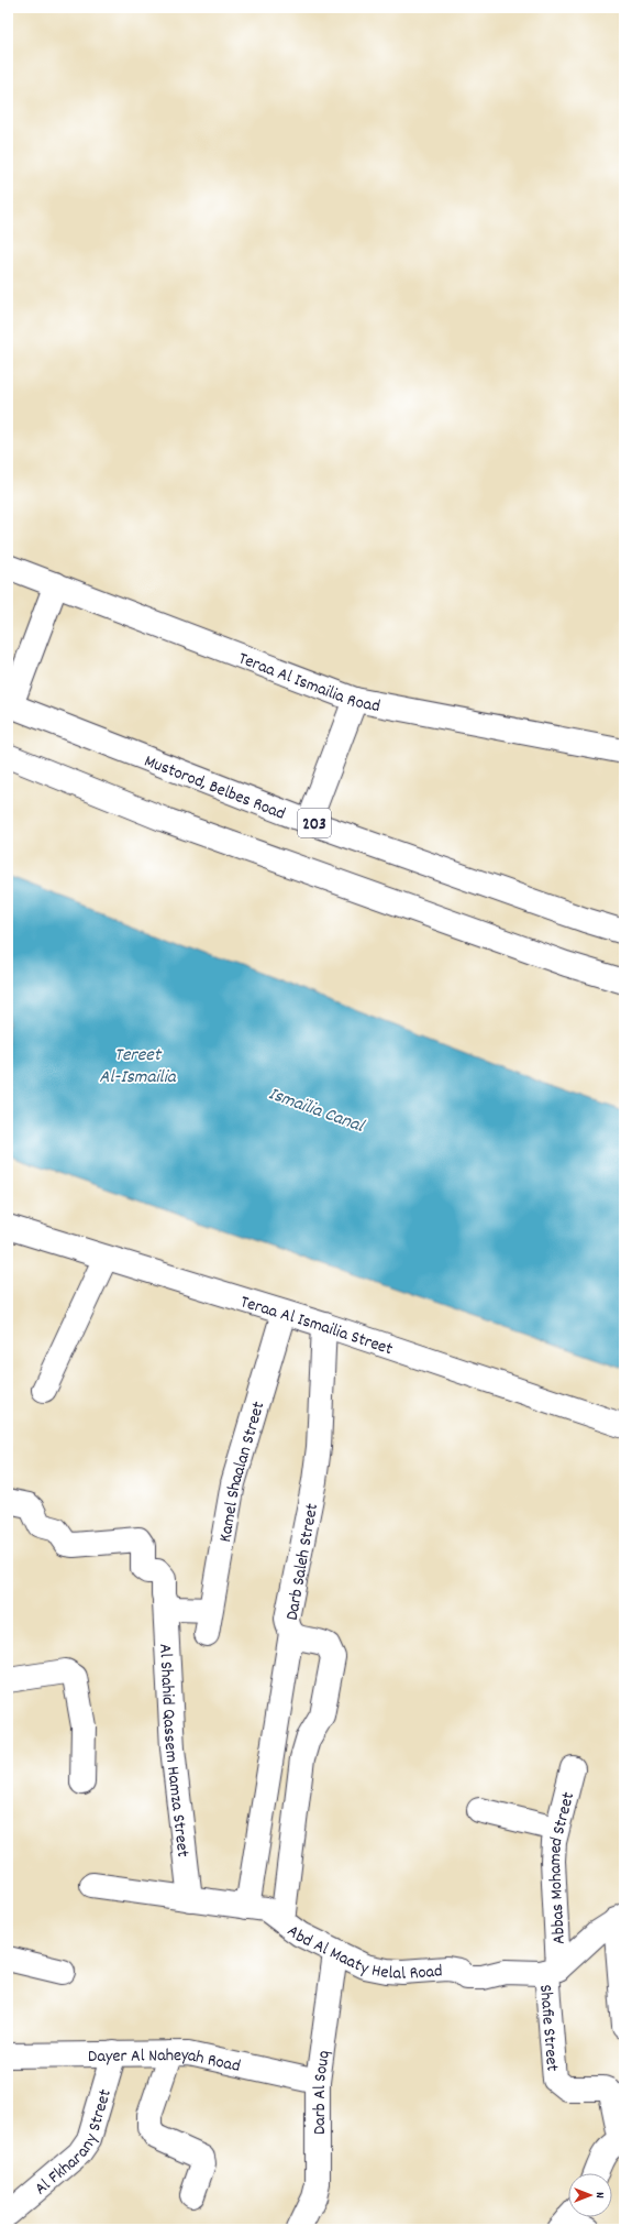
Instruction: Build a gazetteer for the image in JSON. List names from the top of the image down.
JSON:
{
  "streets": {
    "street": [
      "Teraa Al Ismailia Road",
      "Mustorod, Belbes Road",
      "203",
      "Teraa Al Ismailia Street",
      "Kamel Shaalan Street",
      "Darb Saleh Street",
      "Al Shahid Qassem Hamza Street",
      "Abbas Mohamed Street",
      "Abd Al Maaty Helal Road",
      "Shafie Street",
      "Dayer Al Naheyah Road",
      "Darb Al Souq",
      "Al Fkharany Street"
    ]
  },
  "crossings": [
    ["Teraa Al Ismailia Street", "Kamel Shaalan Street"],
    ["Teraa Al Ismailia Street", "Darb Saleh Street"],
    ["Darb Saleh Street", "Abd Al Maaty Helal Road"],
    ["Al Shahid Qassem Hamza Street", "Abd Al Maaty Helal Road"],
    ["Abbas Mohamed Street", "Abd Al Maaty Helal Road"],
    ["Abbas Mohamed Street", "Shafie Street"],
    ["Abd Al Maaty Helal Road", "Shafie Street"],
    ["Abd Al Maaty Helal Road", "Darb Al Souq"],
    ["Dayer Al Naheyah Road", "Darb Al Souq"],
    ["Dayer Al Naheyah Road", "Al Fkharany Street"]
  ],
  "water": ["Tereet Al-Ismailia", "Ismaïlia Canal"],
  "north": "right"
}
